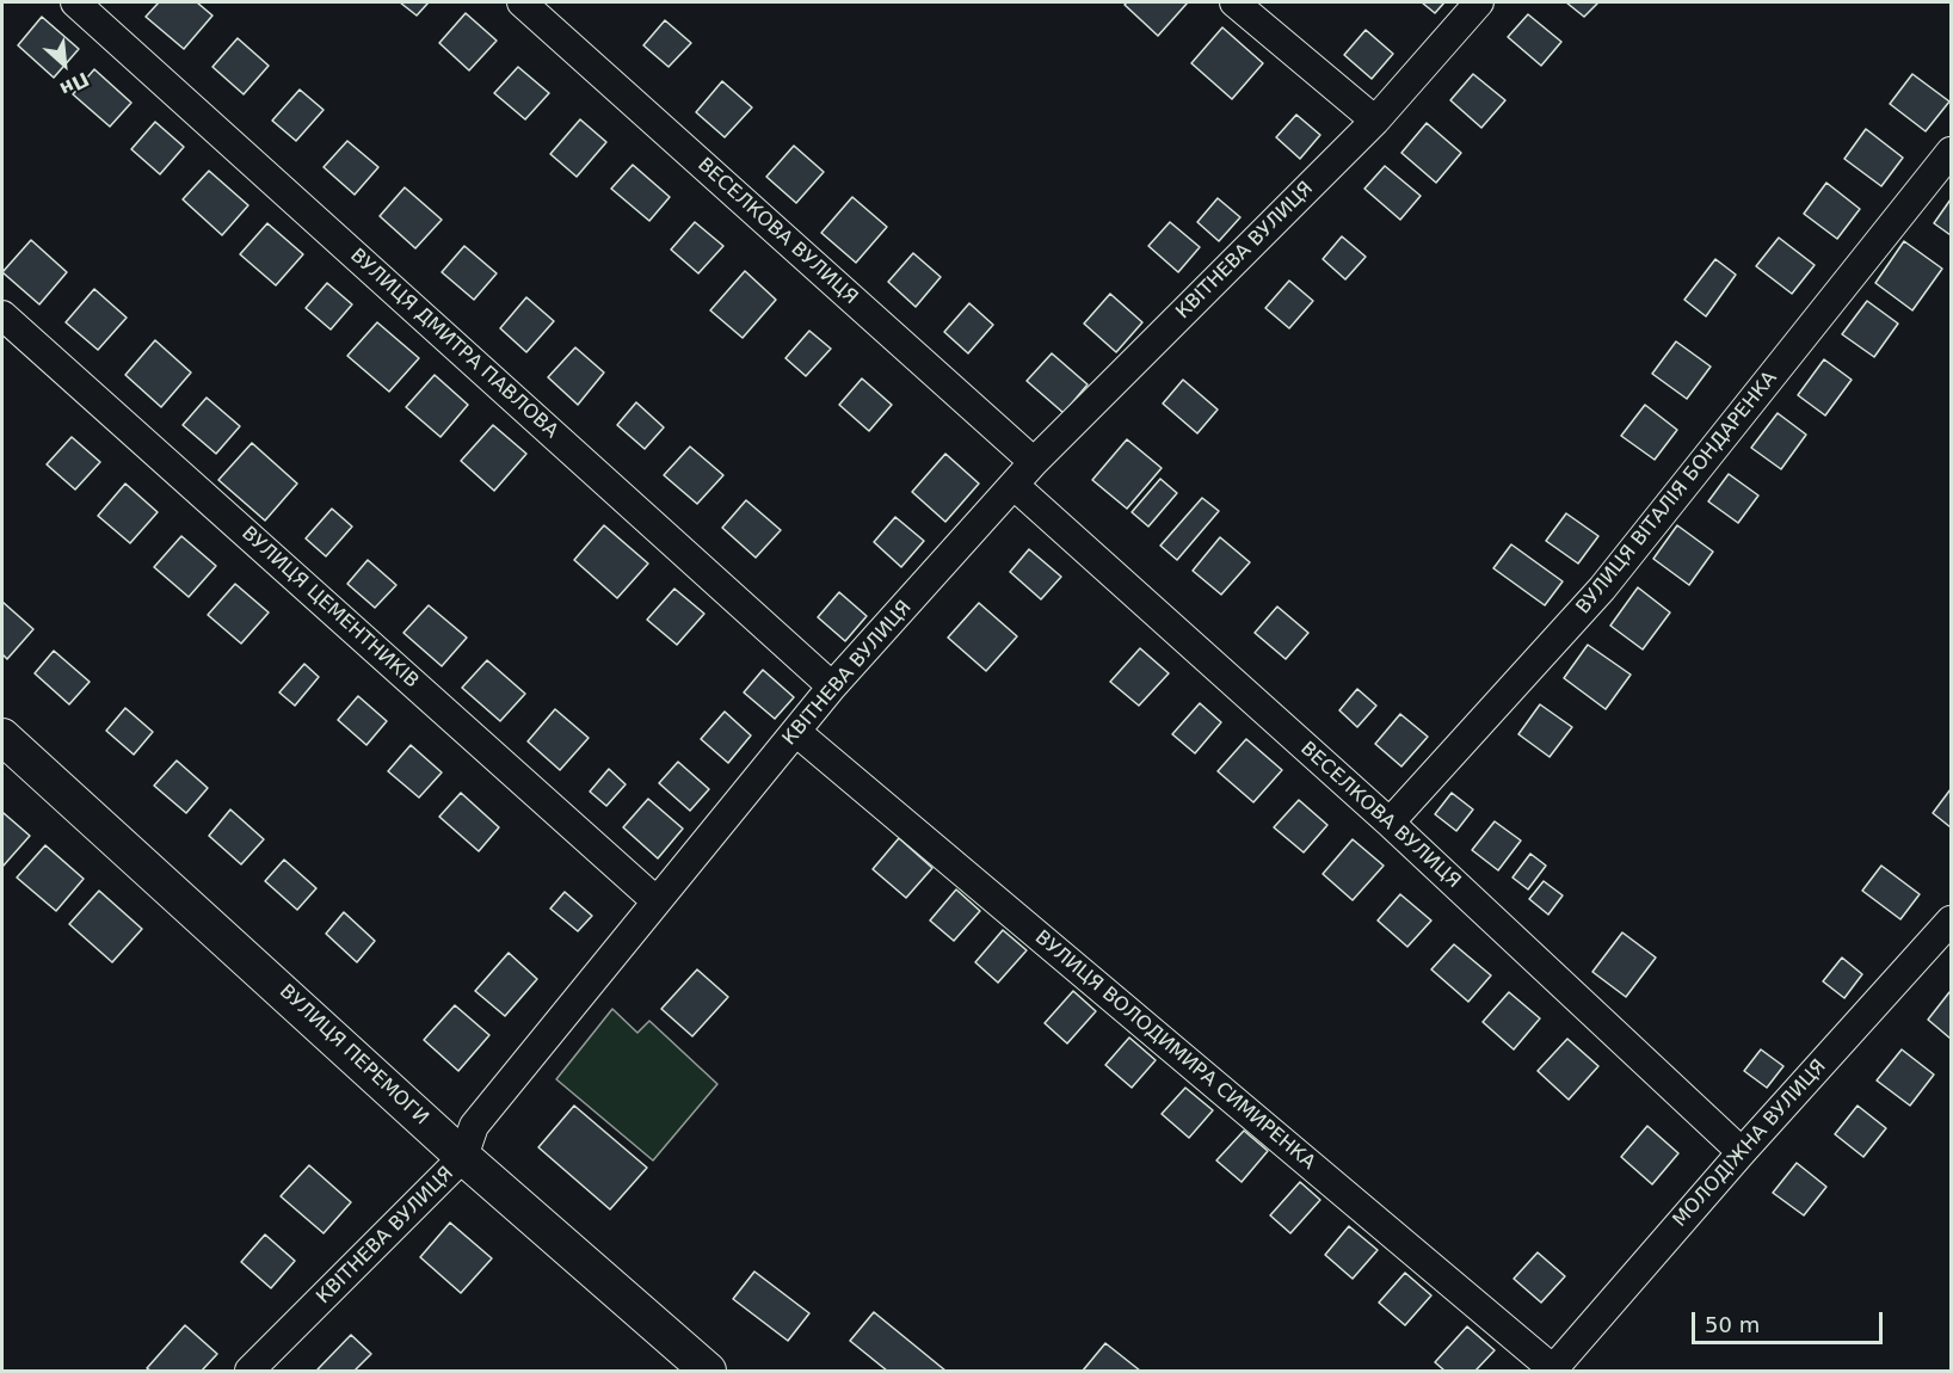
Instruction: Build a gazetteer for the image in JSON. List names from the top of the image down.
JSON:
{
  "streets": {
    "main road": ["ВУЛИЦЯ ПЕРЕМОГИ"],
    "street": [
      "ВЕСЕЛКОВА ВУЛИЦЯ",
      "КВІТНЕВА ВУЛИЦЯ",
      "ВУЛИЦЯ ДМИТРА ПАВЛОВА",
      "ВУЛИЦЯ ВІТАЛІЯ БОНДАРЕНКА",
      "ВУЛИЦЯ ЦЕМЕНТНИКІВ",
      "ВУЛИЦЯ ВОЛОДИМИРА СИМИРЕНКА",
      "МОЛОДІЖНА ВУЛИЦЯ"
    ]
  },
  "crossings": [
    ["ВЕСЕЛКОВА ВУЛИЦЯ", "КВІТНЕВА ВУЛИЦЯ"],
    ["ВЕСЕЛКОВА ВУЛИЦЯ", "ВУЛИЦЯ ВІТАЛІЯ БОНДАРЕНКА"],
    ["ВЕСЕЛКОВА ВУЛИЦЯ", "МОЛОДІЖНА ВУЛИЦЯ"],
    ["КВІТНЕВА ВУЛИЦЯ", "ВУЛИЦЯ ДМИТРА ПАВЛОВА"],
    ["КВІТНЕВА ВУЛИЦЯ", "ВУЛИЦЯ ЦЕМЕНТНИКІВ"],
    ["КВІТНЕВА ВУЛИЦЯ", "ВУЛИЦЯ ВОЛОДИМИРА СИМИРЕНКА"],
    ["КВІТНЕВА ВУЛИЦЯ", "ВУЛИЦЯ ПЕРЕМОГИ"],
    ["ВУЛИЦЯ ВОЛОДИМИРА СИМИРЕНКА", "МОЛОДІЖНА ВУЛИЦЯ"]
  ],
  "scale_bar": "50 m",
  "north": "bottom right"
}
